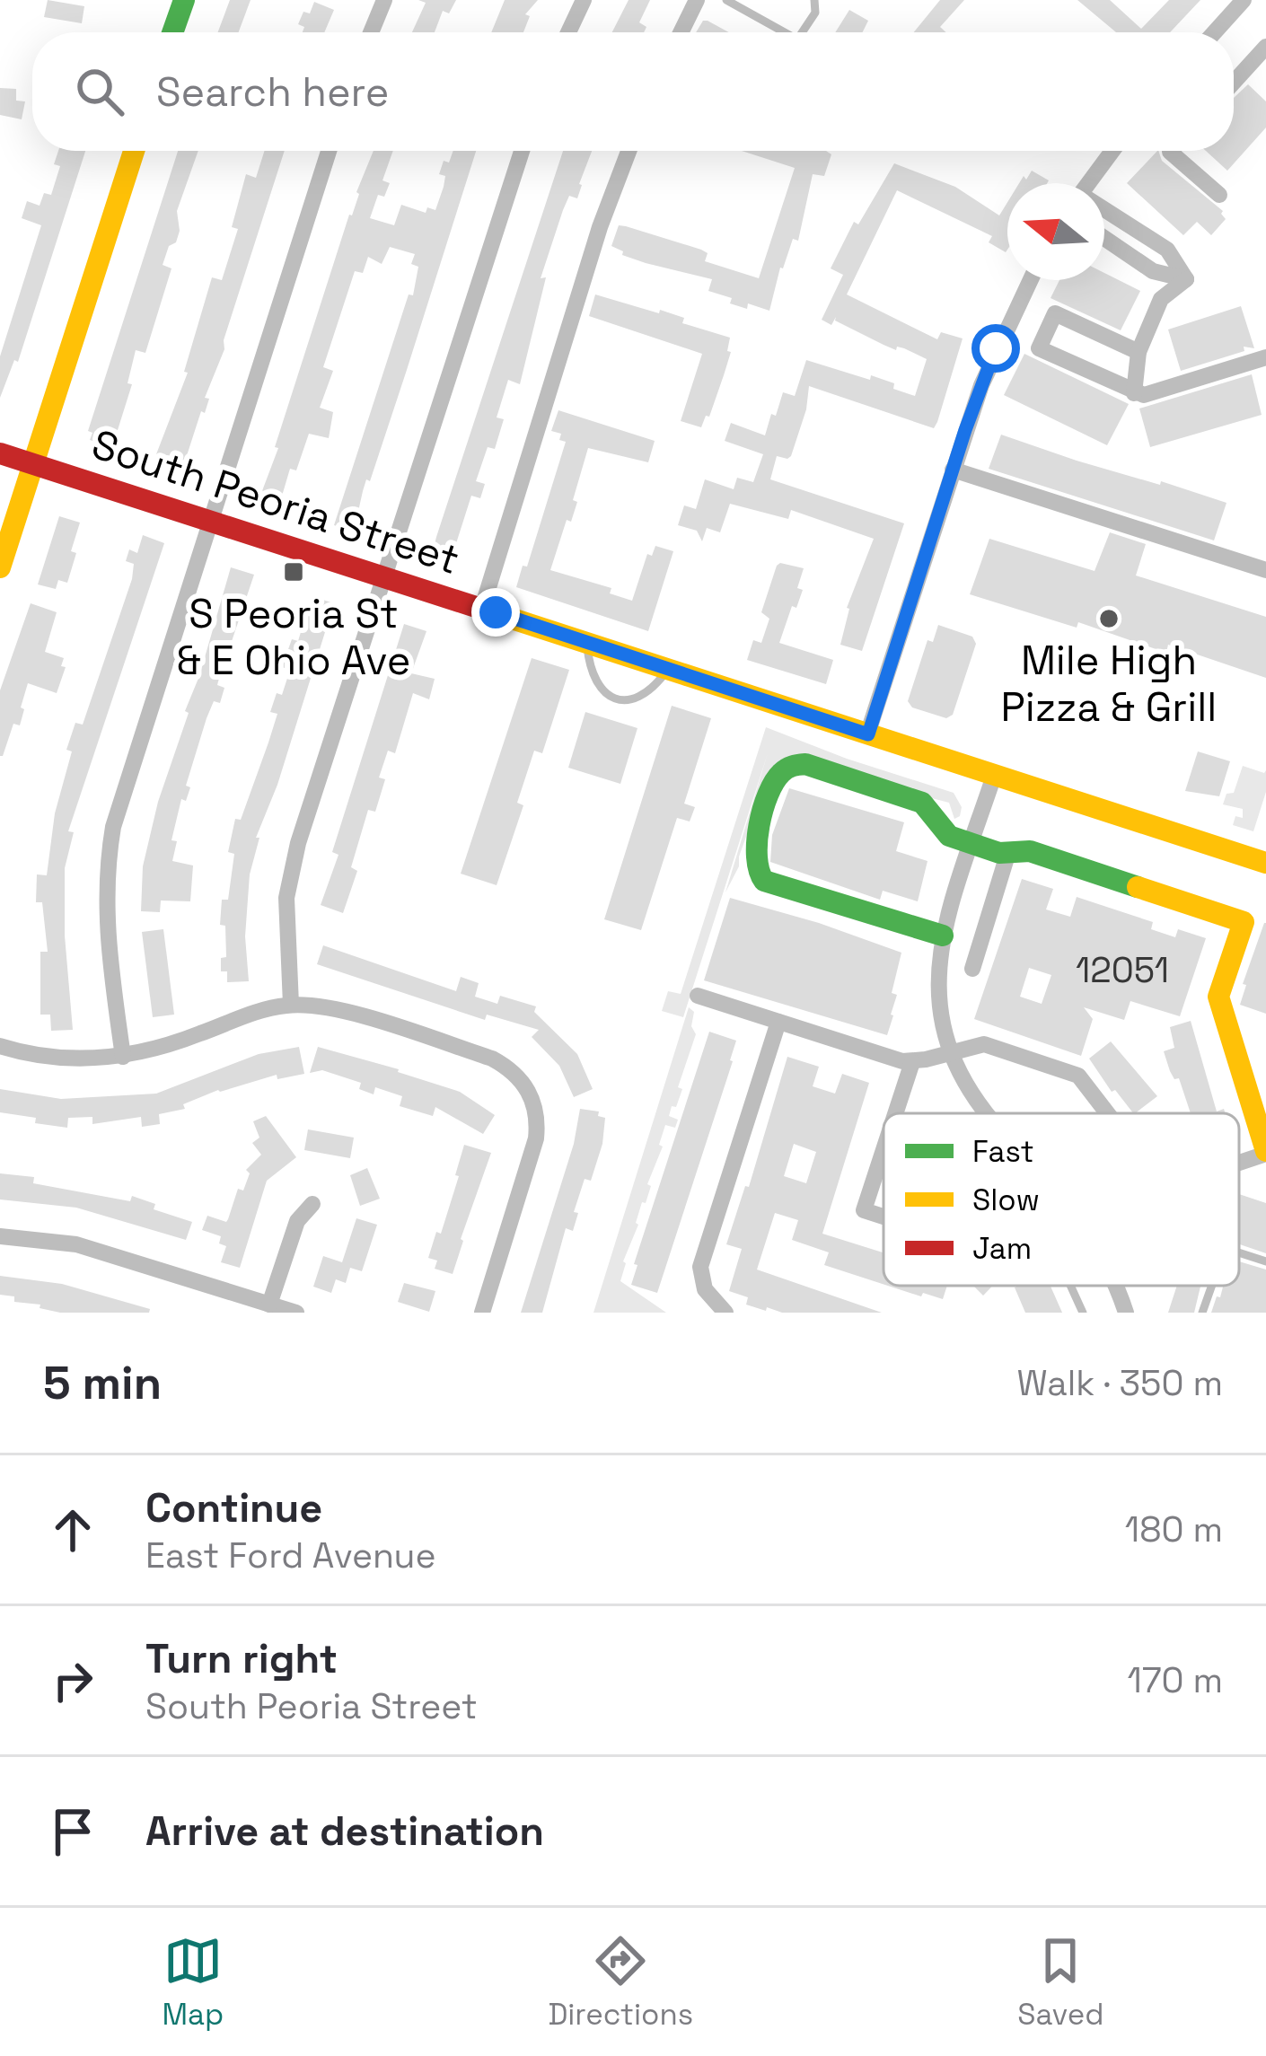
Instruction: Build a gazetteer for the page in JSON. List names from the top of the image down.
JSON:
{
  "streets": {
    "street": ["South Peoria Street"]
  },
  "places": {
    "transit": ["S Peoria St & E Ohio Ave"],
    "other": ["Mile High Pizza & Grill"]
  },
  "house_numbers": ["12051"],
  "legend": ["Fast", "Slow", "Jam"],
  "north": "left",
  "page": {
    "search": "Search here",
    "heading": ["5 min", "Walk · 350 m"],
    "list": [
      ["Continue", "East Ford Avenue", "180 m"],
      ["Turn right", "South Peoria Street", "170 m"],
      "Arrive at destination"
    ],
    "nav": ["Map", "Directions", "Saved"]
  }
}
